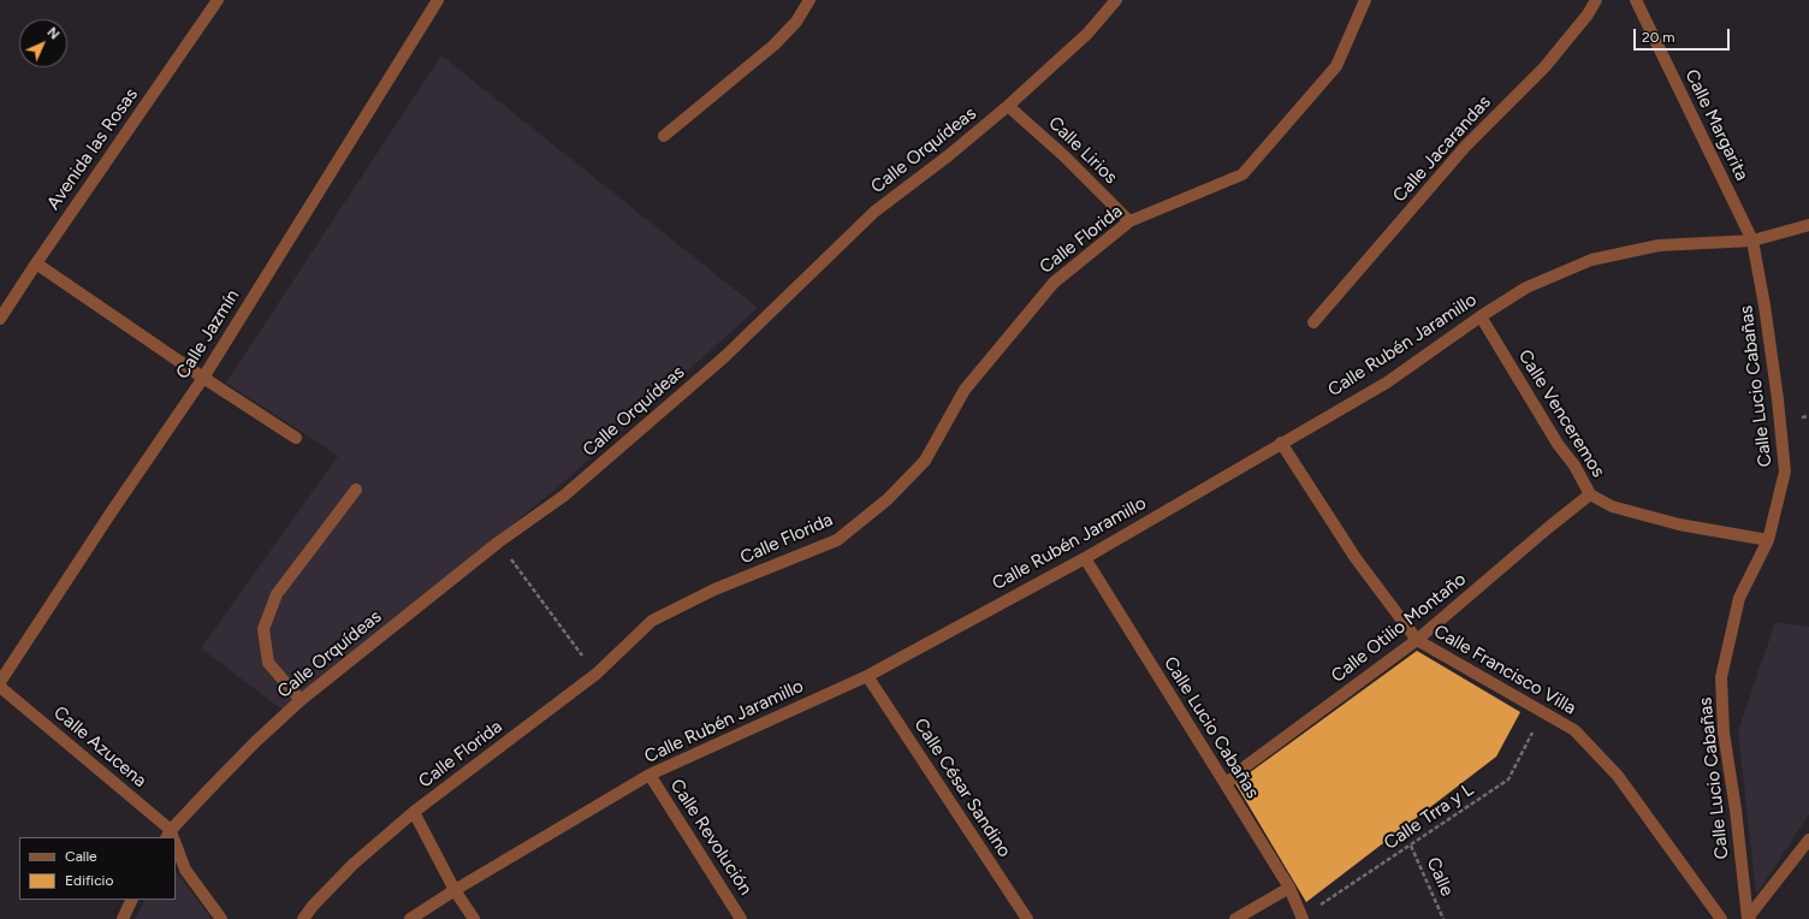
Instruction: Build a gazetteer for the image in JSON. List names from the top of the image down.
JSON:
{
  "streets": {
    "street": [
      "Calle Margarita",
      "Avenida las Rosas",
      "Calle Jacarandas",
      "Calle Orquídeas",
      "Calle Lirios",
      "Calle Florida",
      "Calle Jazmín",
      "Calle Rubén Jaramillo",
      "Calle Lucio Cabañas",
      "Calle Venceremos",
      "Calle Otilio Montaño",
      "Calle Francisco Villa",
      "Calle Azucena",
      "Calle César Sandino",
      "Calle Revolución"
    ],
    "path": ["Calle Trra y L", "Calle"]
  },
  "crossings": [
    ["Calle Margarita", "Calle Rubén Jaramillo"],
    ["Calle Margarita", "Calle Lucio Cabañas"],
    ["Calle Orquídeas", "Calle Lirios"],
    ["Calle Orquídeas", "Calle Azucena"],
    ["Calle Lirios", "Calle Florida"],
    ["Calle Rubén Jaramillo", "Calle Lucio Cabañas"],
    ["Calle Rubén Jaramillo", "Calle Venceremos"],
    ["Calle Rubén Jaramillo", "Calle Francisco Villa"],
    ["Calle Rubén Jaramillo", "Calle César Sandino"],
    ["Calle Rubén Jaramillo", "Calle Revolución"],
    ["Calle Lucio Cabañas", "Calle Venceremos"],
    ["Calle Lucio Cabañas", "Calle Otilio Montaño"],
    ["Calle Lucio Cabañas", "Calle Trra y L"],
    ["Calle Venceremos", "Calle Otilio Montaño"],
    ["Calle Otilio Montaño", "Calle Francisco Villa"],
    ["Calle Francisco Villa", "Calle Trra y L"],
    ["Calle Trra y L", "Calle"]
  ],
  "legend": ["Calle", "Edificio"],
  "scale_bar": "20 m",
  "north": "top right"
}
